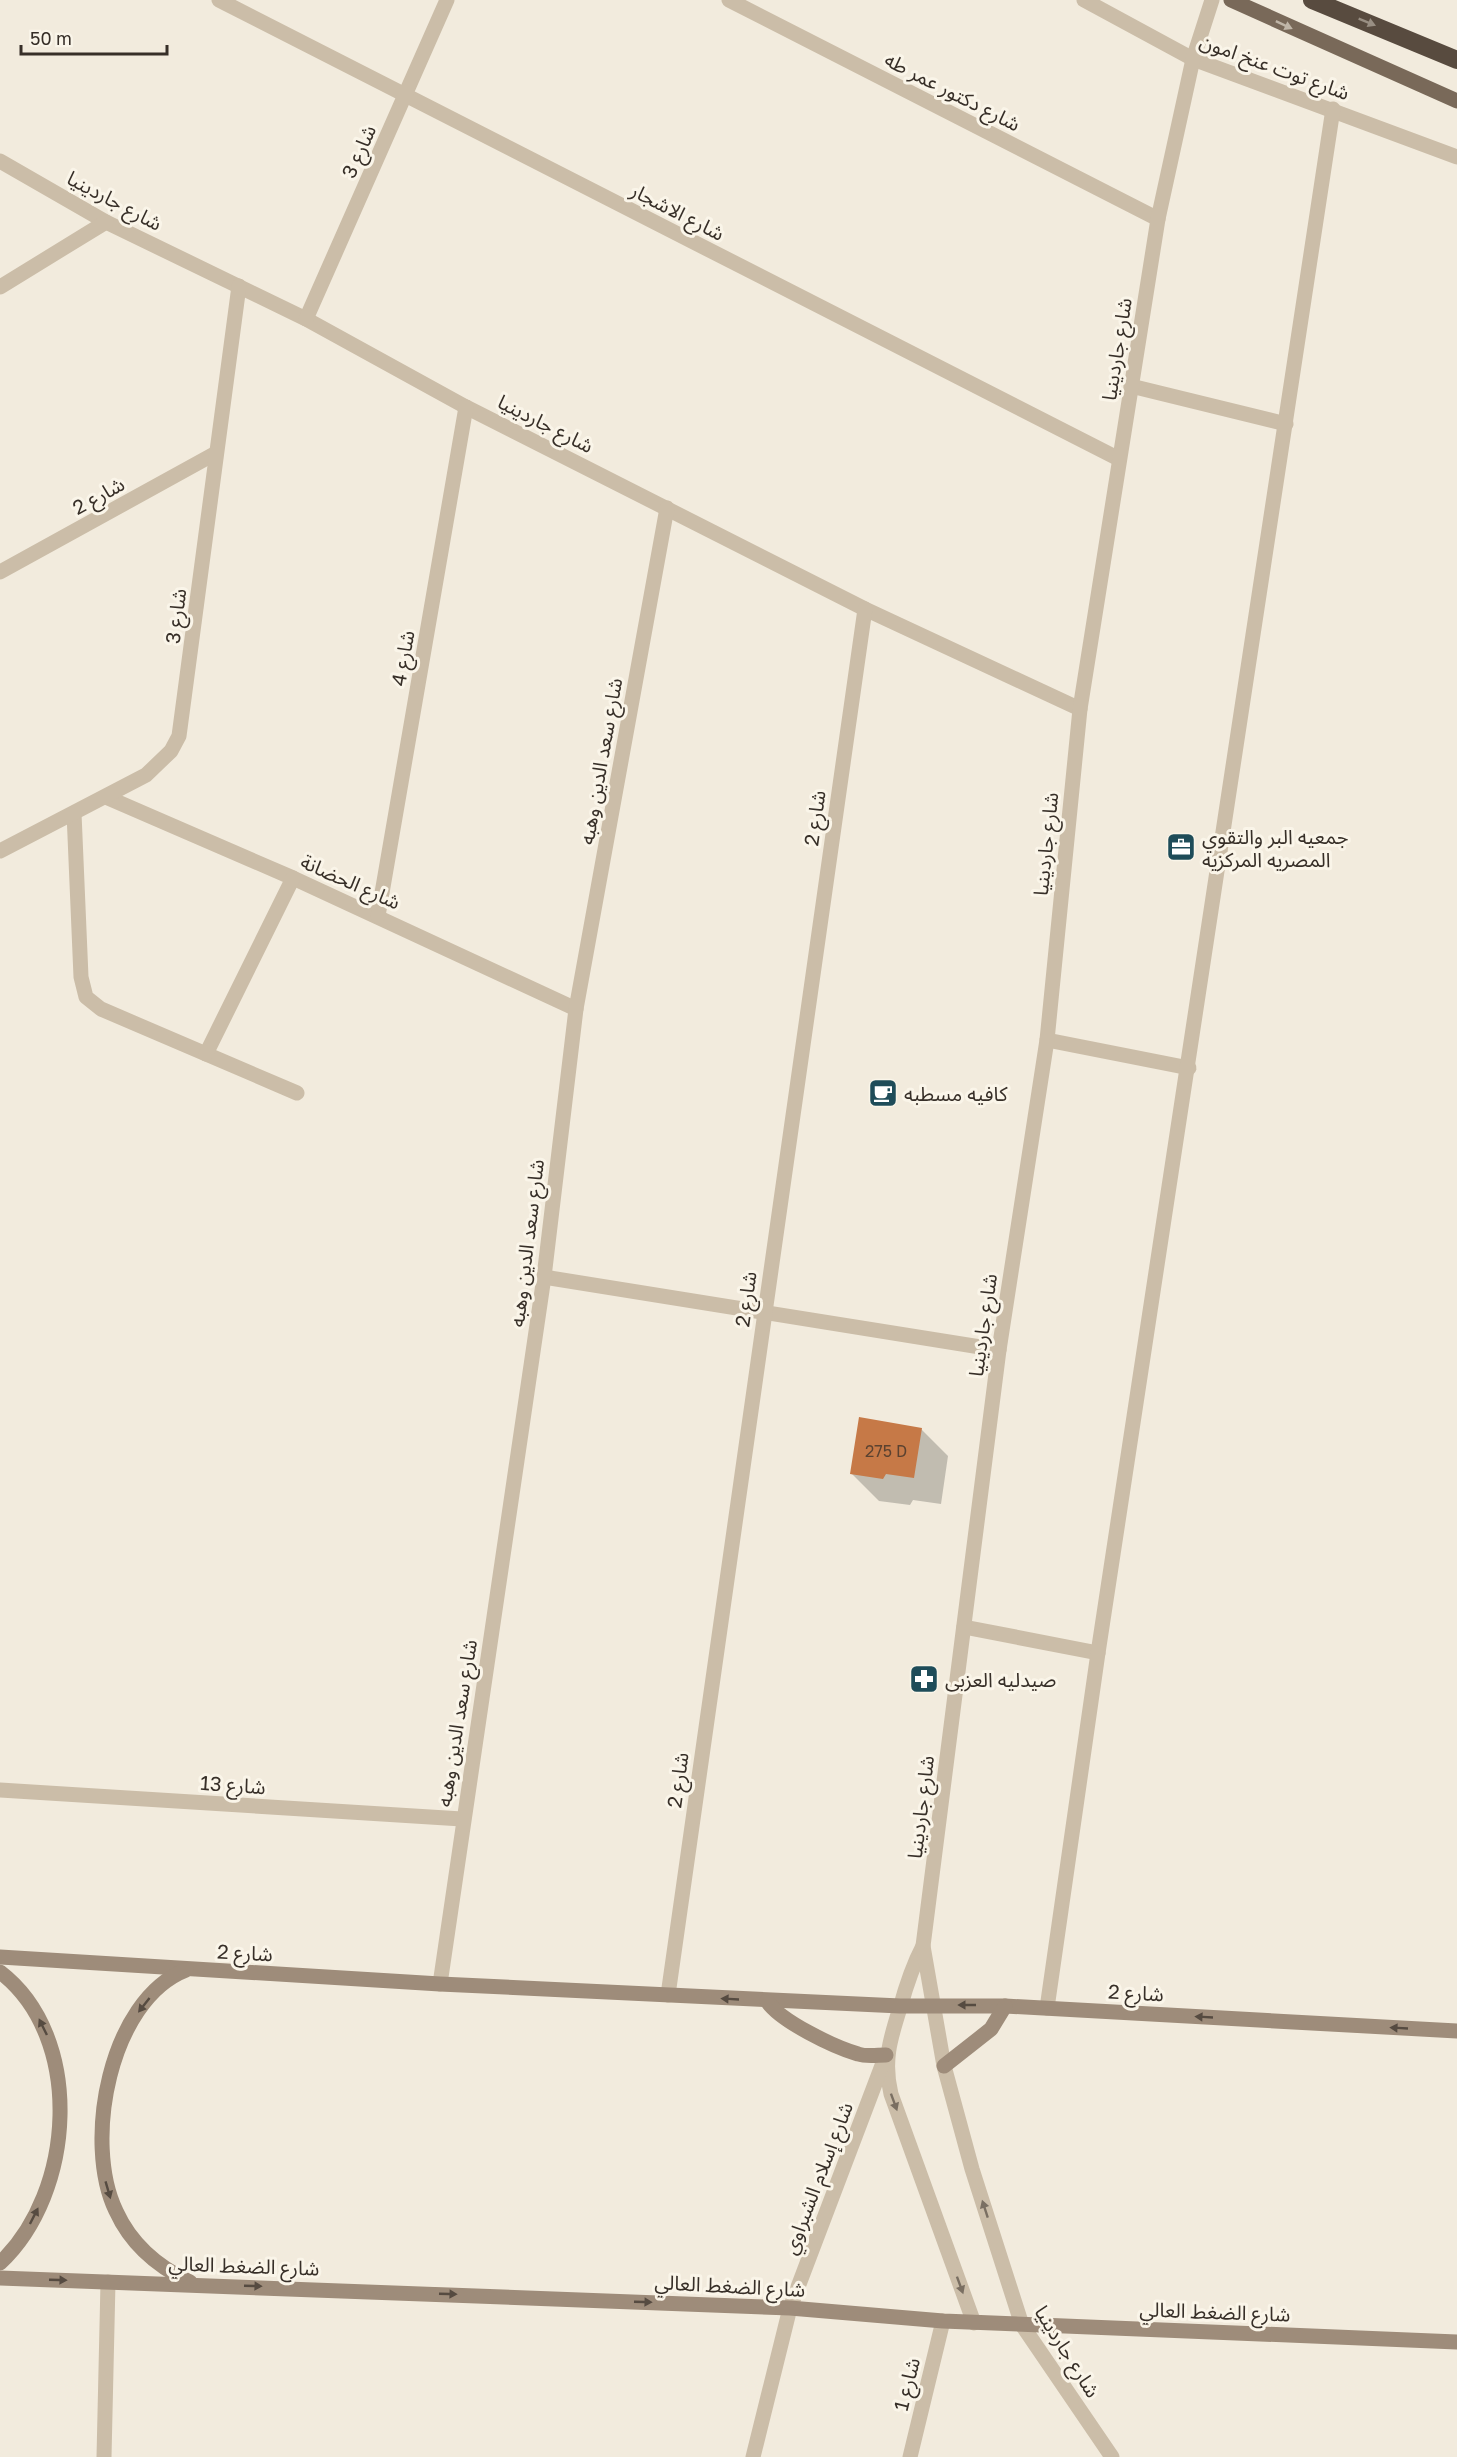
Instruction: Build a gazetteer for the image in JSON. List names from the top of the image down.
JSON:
{
  "streets": {
    "street": [
      "شارع توت عنخ امون",
      "شارع دكتور عمر طه",
      "شارع 3",
      "شارع جاردينيا",
      "شارع الاشجار",
      "شارع 2",
      "شارع 4",
      "شارع سعد الدين وهبه",
      "شارع الحضانة",
      "شارع 13",
      "شارع إسلام الشبراوي",
      "شارع الضغط العالي",
      "شارع 1"
    ]
  },
  "crossings": [
    ["شارع توت عنخ امون", "شارع جاردينيا"],
    ["شارع دكتور عمر طه", "شارع جاردينيا"],
    ["شارع 3", "شارع جاردينيا"],
    ["شارع 3", "شارع الاشجار"],
    ["شارع 3", "شارع 2"],
    ["شارع 3", "شارع الحضانة"],
    ["شارع جاردينيا", "شارع الاشجار"],
    ["شارع جاردينيا", "شارع 2"],
    ["شارع جاردينيا", "شارع 4"],
    ["شارع جاردينيا", "شارع سعد الدين وهبه"],
    ["شارع جاردينيا", "شارع إسلام الشبراوي"],
    ["شارع جاردينيا", "شارع الضغط العالي"],
    ["شارع 2", "شارع سعد الدين وهبه"],
    ["شارع 4", "شارع الحضانة"],
    ["شارع سعد الدين وهبه", "شارع الحضانة"],
    ["شارع سعد الدين وهبه", "شارع 13"],
    ["شارع إسلام الشبراوي", "شارع الضغط العالي"],
    ["شارع الضغط العالي", "شارع 1"]
  ],
  "one_way": ["شارع الضغط العالي"],
  "places": {
    "office": ["جمعيه البر والتقوي المصريه المركزيه"],
    "cafe": ["كافيه مسطبه"],
    "pharmacy": ["صيدليه العزبى"]
  },
  "house_numbers": ["275 D"],
  "scale_bar": "50 m"
}
